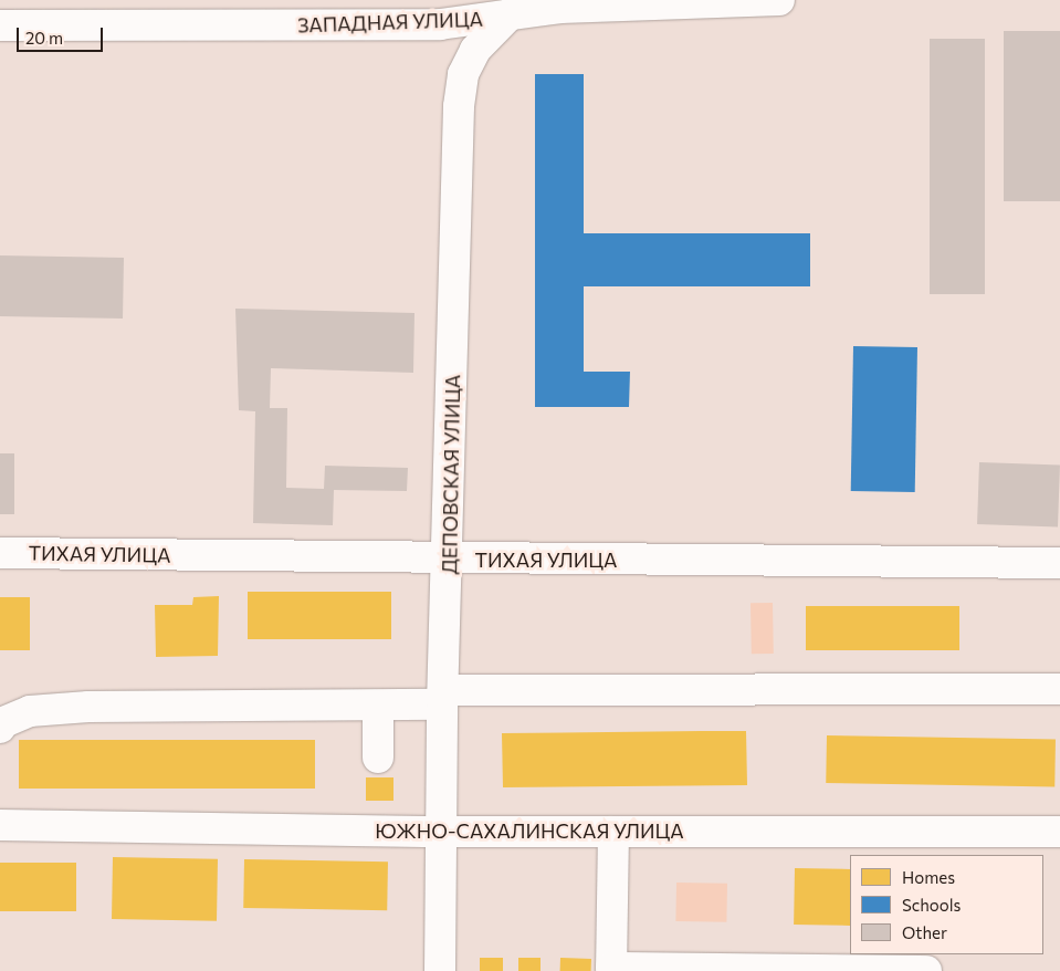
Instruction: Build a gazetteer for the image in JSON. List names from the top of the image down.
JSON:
{
  "streets": {
    "street": [
      "ЗАПАДНАЯ УЛИЦА",
      "ДЕПОВСКАЯ УЛИЦА",
      "ТИХАЯ УЛИЦА",
      "ЮЖНО-САХАЛИНСКАЯ УЛИЦА"
    ]
  },
  "crossings": [
    ["ЗАПАДНАЯ УЛИЦА", "ДЕПОВСКАЯ УЛИЦА"],
    ["ДЕПОВСКАЯ УЛИЦА", "ТИХАЯ УЛИЦА"],
    ["ДЕПОВСКАЯ УЛИЦА", "ЮЖНО-САХАЛИНСКАЯ УЛИЦА"]
  ],
  "legend": ["Homes", "Schools", "Other"],
  "scale_bar": "20 m"
}
